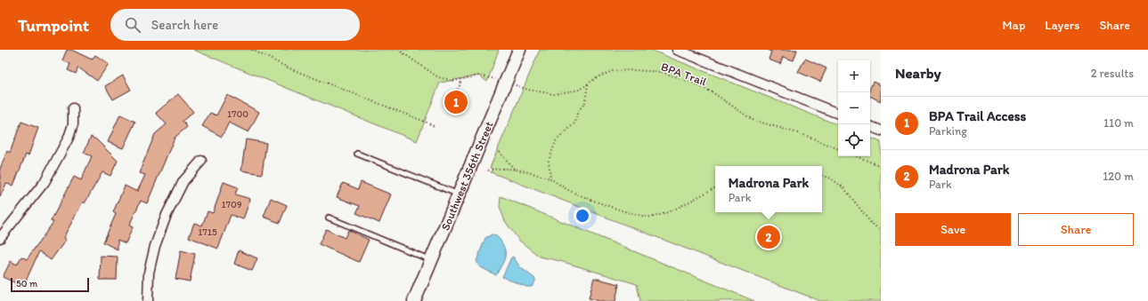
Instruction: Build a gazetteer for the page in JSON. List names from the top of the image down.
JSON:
{
  "streets": {
    "main road": ["Southwest 356th Street"],
    "path": ["BPA Trail"]
  },
  "crossings": [
    ["BPA Trail", "Southwest 356th Street"]
  ],
  "house_numbers": ["1700", "1709", "1715"],
  "scale_bar": "50 m",
  "page": {
    "header": "Turnpoint",
    "search": "Search here",
    "nav": ["Map", "Layers", "Share"],
    "heading": ["Nearby", "2 results"],
    "map_buttons": ["+", "−"],
    "pins": ["1", "2"],
    "list": [
      {
        "mark": "1",
        "name": "BPA Trail Access",
        "note": "Parking",
        "value": "110 m"
      },
      {
        "mark": "2",
        "name": "Madrona Park",
        "note": "Park",
        "value": "120 m"
      }
    ],
    "popup": ["Madrona Park", "Park"],
    "buttons": ["Save", "Share"],
    "scale": "50 m"
  }
}
